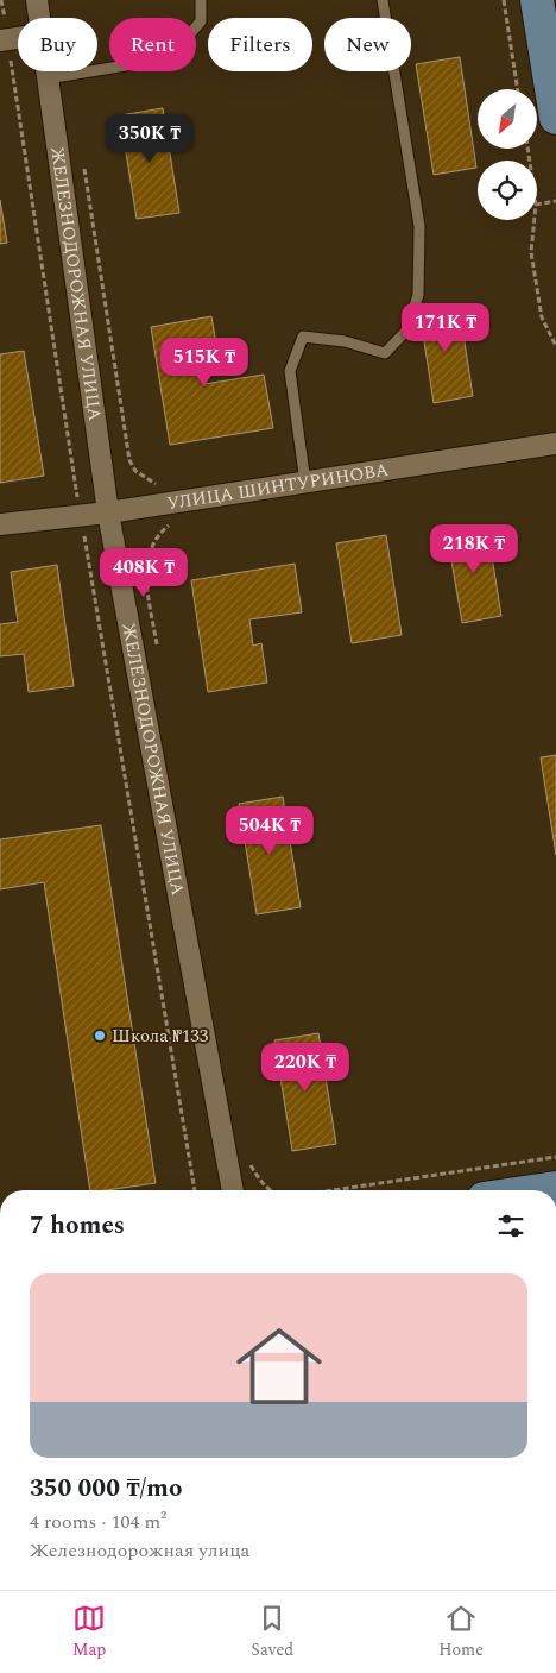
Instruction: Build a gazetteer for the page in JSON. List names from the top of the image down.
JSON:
{
  "streets": {
    "street": ["ЖЕЛЕЗНОДОРОЖНАЯ УЛИЦА", "УЛИЦА ШИНТУРИНОВА"]
  },
  "crossings": [
    ["ЖЕЛЕЗНОДОРОЖНАЯ УЛИЦА", "УЛИЦА ШИНТУРИНОВА"]
  ],
  "places": ["Школа №133"],
  "north": "bottom left",
  "page": {
    "chip": [
      "Buy",
      "Rent",
      "Filters",
      "New"
    ],
    "price": [
      "350K ₸",
      "171K ₸",
      "515K ₸",
      "218K ₸",
      "408K ₸",
      "504K ₸",
      "220K ₸"
    ],
    "heading": "7 homes",
    "list": [
      {
        "name": "350 000 ₸/mo",
        "note": "4 rooms · 104 m² · Железнодорожная улица"
      }
    ],
    "tabs": ["Map", "Saved", "Home"]
  }
}
